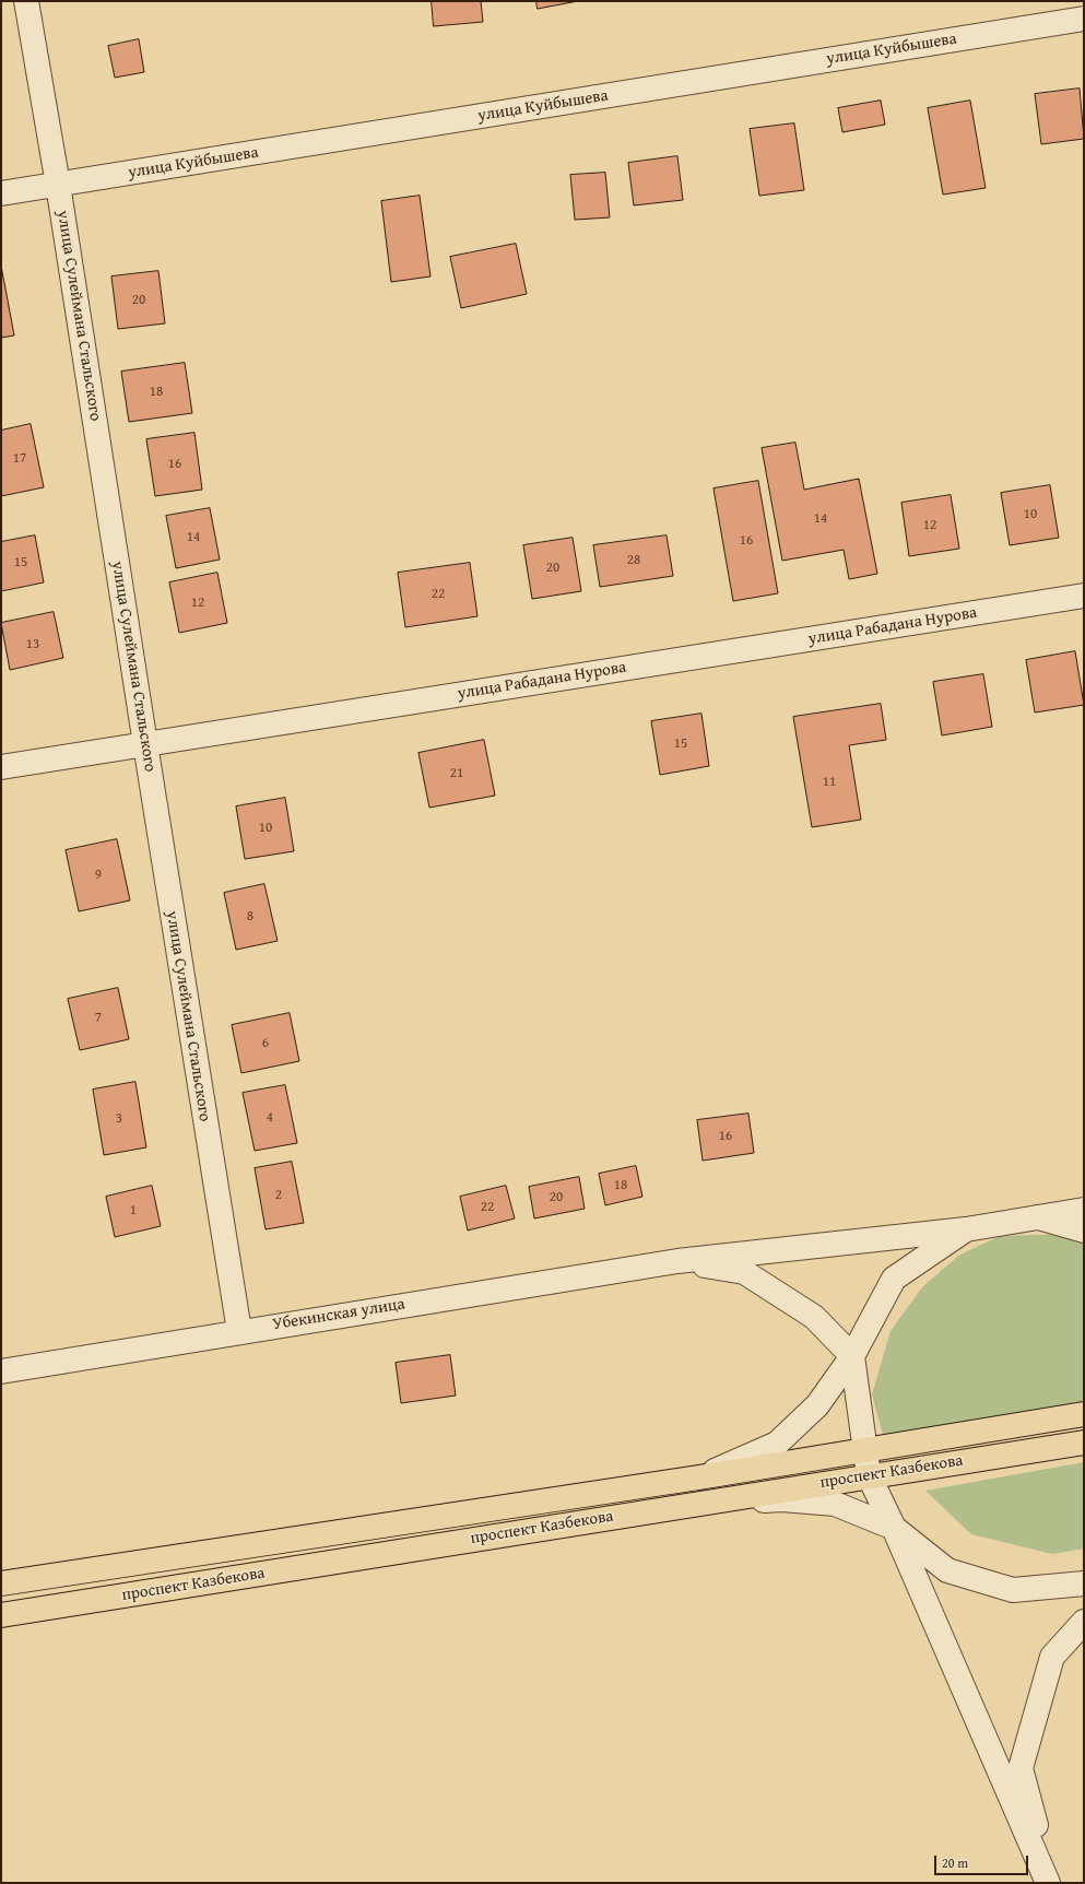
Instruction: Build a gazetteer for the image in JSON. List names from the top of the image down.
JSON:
{
  "streets": {
    "highway": ["проспект Казбекова"],
    "street": [
      "улица Куйбышева",
      "улица Сулеймана Стальского",
      "улица Рабадана Нурова",
      "Убекинская улица"
    ]
  },
  "crossings": [
    ["улица Куйбышева", "улица Сулеймана Стальского"],
    ["улица Сулеймана Стальского", "улица Рабадана Нурова"],
    ["улица Сулеймана Стальского", "Убекинская улица"]
  ],
  "house_numbers": [
    "20",
    "18",
    "17",
    "16",
    "10",
    "14",
    "12",
    "14",
    "16",
    "28",
    "15",
    "20",
    "22",
    "12",
    "13",
    "15",
    "21",
    "11",
    "10",
    "9",
    "8",
    "7",
    "6",
    "4",
    "3",
    "16",
    "18",
    "2",
    "20",
    "22",
    "1"
  ],
  "scale_bar": "20 m"
}
